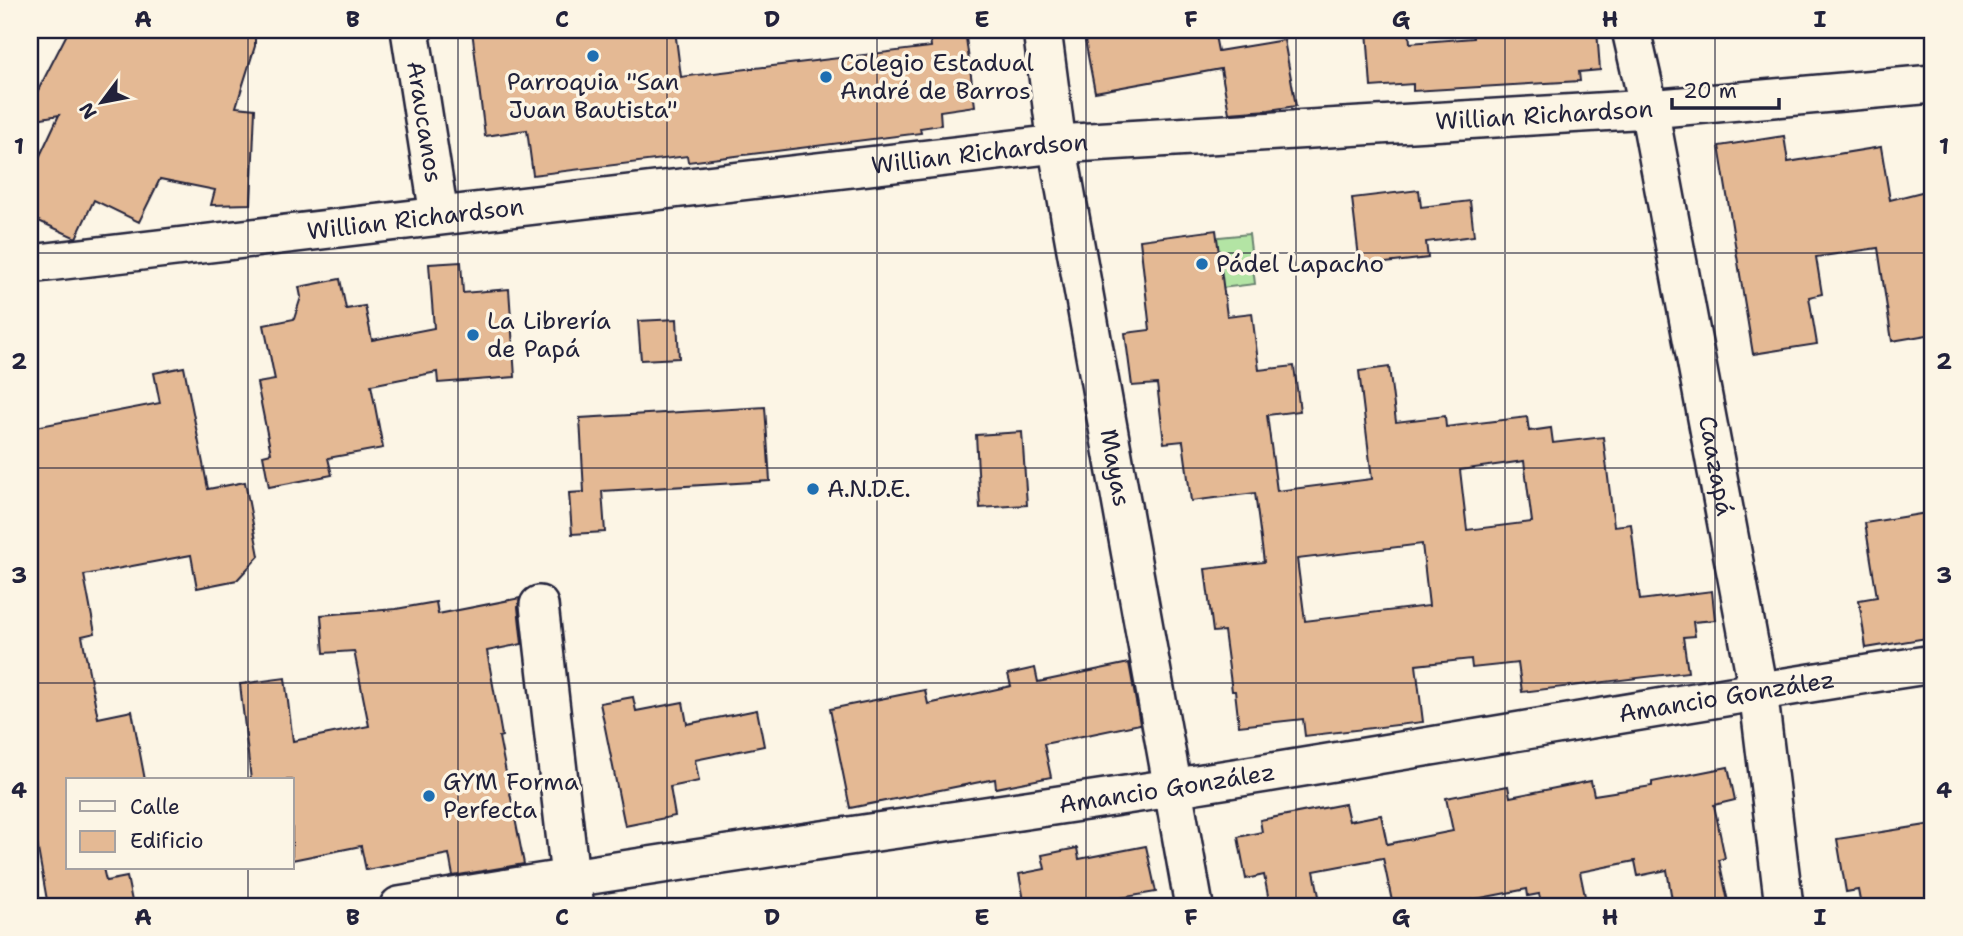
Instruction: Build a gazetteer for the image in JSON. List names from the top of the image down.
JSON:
{
  "streets": {
    "street": [
      "Willian Richardson",
      "Araucanos",
      "Caazapá",
      "Mayas",
      "Amancio González"
    ]
  },
  "crossings": [
    ["Willian Richardson", "Araucanos"],
    ["Willian Richardson", "Caazapá"],
    ["Willian Richardson", "Mayas"],
    ["Caazapá", "Amancio González"],
    ["Mayas", "Amancio González"]
  ],
  "places": [
    "Parroquia \"San Juan Bautista\"",
    "Colegio Estadual André de Barros",
    "Pádel Lapacho",
    "La Librería de Papá",
    "A.N.D.E.",
    "GYM Forma Perfecta"
  ],
  "legend": ["Calle", "Edificio"],
  "scale_bar": "20 m",
  "north": "bottom left",
  "grid": {
    "columns": [
      "A",
      "B",
      "C",
      "D",
      "E",
      "F",
      "G",
      "H",
      "I"
    ],
    "rows": [
      "1",
      "2",
      "3",
      "4"
    ]
  }
}
